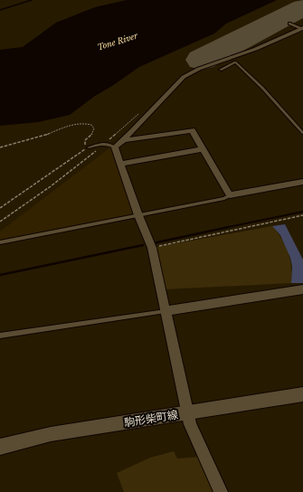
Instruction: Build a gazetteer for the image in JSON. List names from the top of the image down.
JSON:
{
  "streets": {
    "main road": ["駒形柴町線"]
  },
  "water": ["Tone River"]
}
